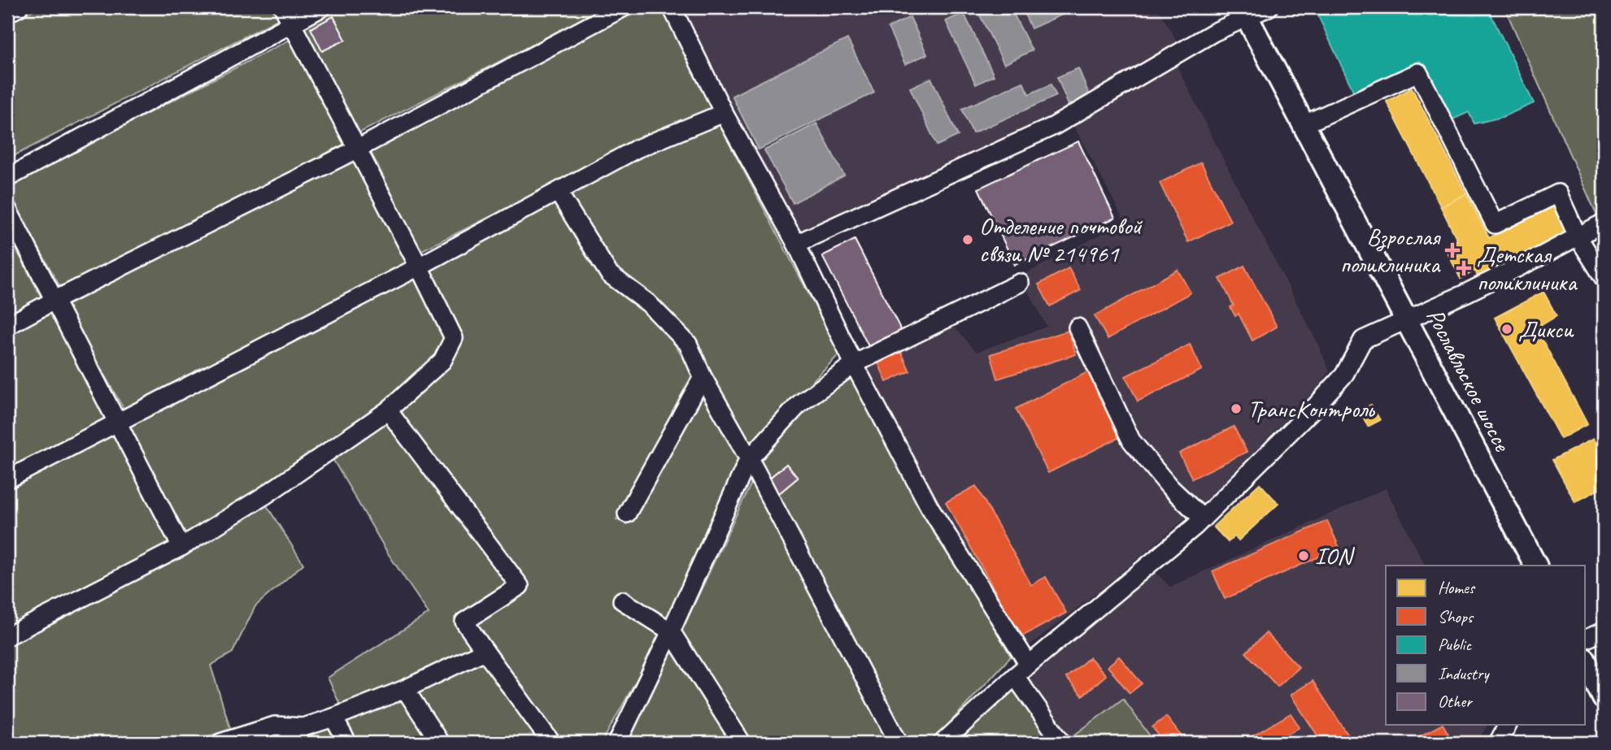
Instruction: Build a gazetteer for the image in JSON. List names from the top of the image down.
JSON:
{
  "streets": {
    "main road": ["Рославльское шоссе"]
  },
  "places": {
    "other": [
      "Отделение почтовой связи № 214961",
      "Дикси",
      "ТрансКонтроль",
      "ION"
    ],
    "health": ["Взрослая поликлиника", "Детская поликлиника"]
  },
  "legend": [
    "Homes",
    "Shops",
    "Public",
    "Industry",
    "Other"
  ]
}
